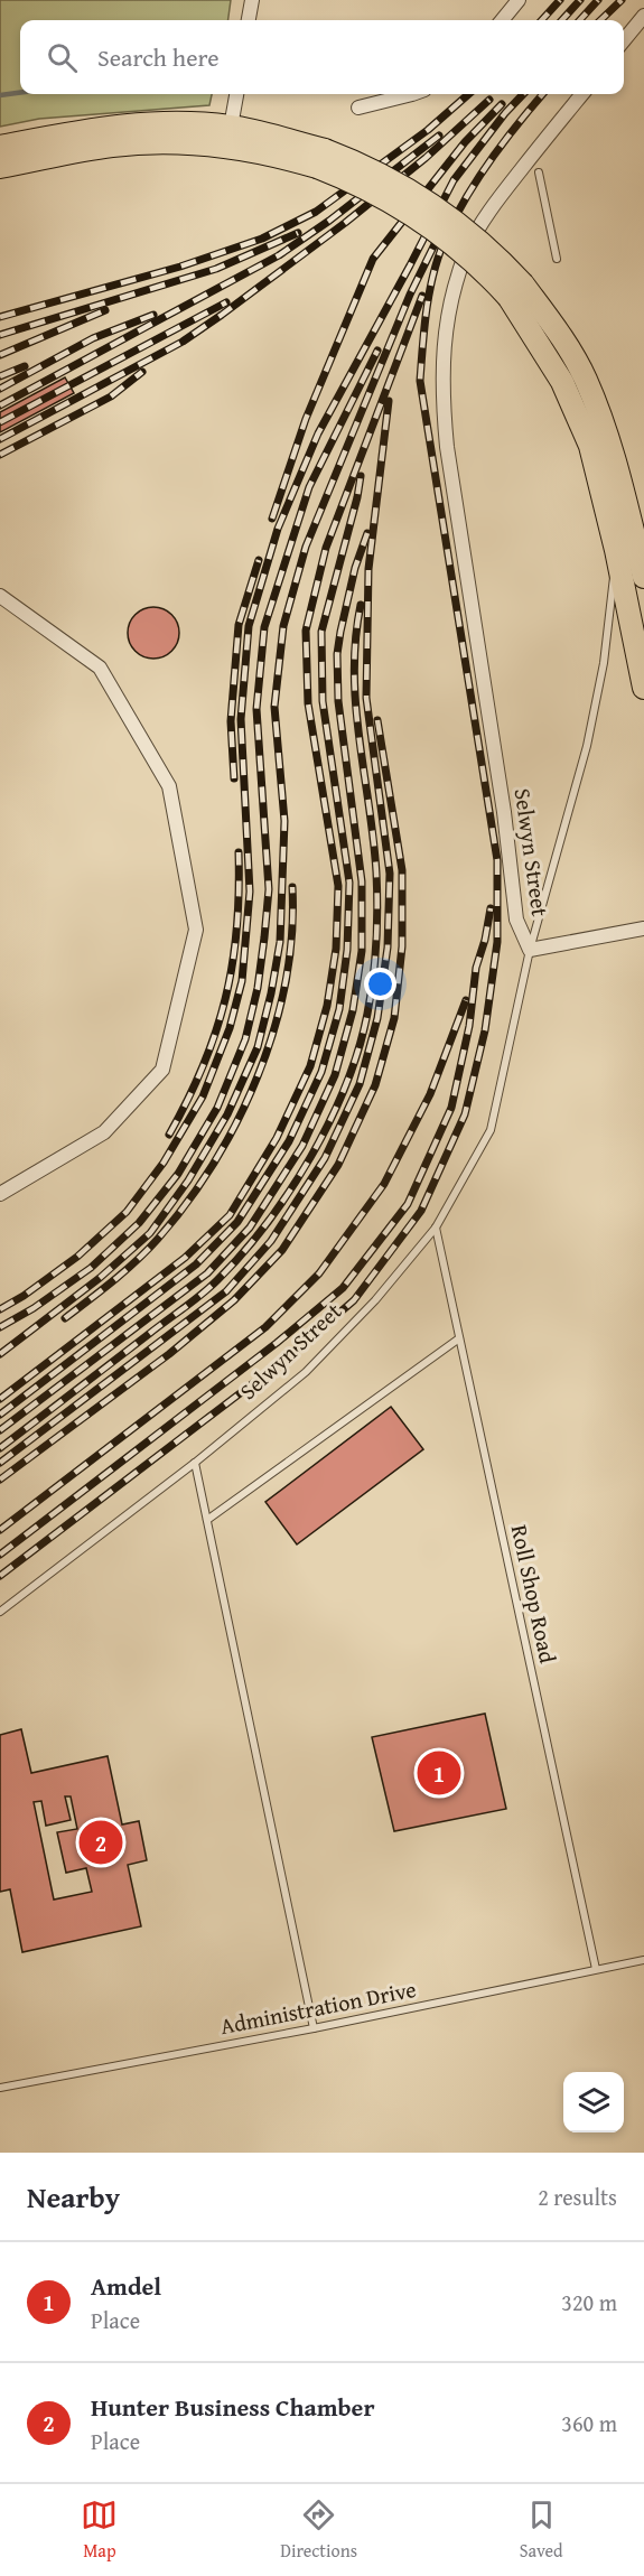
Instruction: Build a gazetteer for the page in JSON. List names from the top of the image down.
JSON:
{
  "streets": {
    "street": ["Selwyn Street"],
    "lane": ["Roll Shop Road", "Administration Drive"]
  },
  "crossings": [
    ["Selwyn Street", "Roll Shop Road"],
    ["Roll Shop Road", "Administration Drive"]
  ],
  "page": {
    "search": "Search here",
    "pins": ["1", "2"],
    "heading": ["Nearby", "2 results"],
    "list": [
      {
        "mark": "1",
        "name": "Amdel",
        "note": "Place",
        "value": "320 m"
      },
      {
        "mark": "2",
        "name": "Hunter Business Chamber",
        "note": "Place",
        "value": "360 m"
      }
    ],
    "nav": ["Map", "Directions", "Saved"]
  }
}
